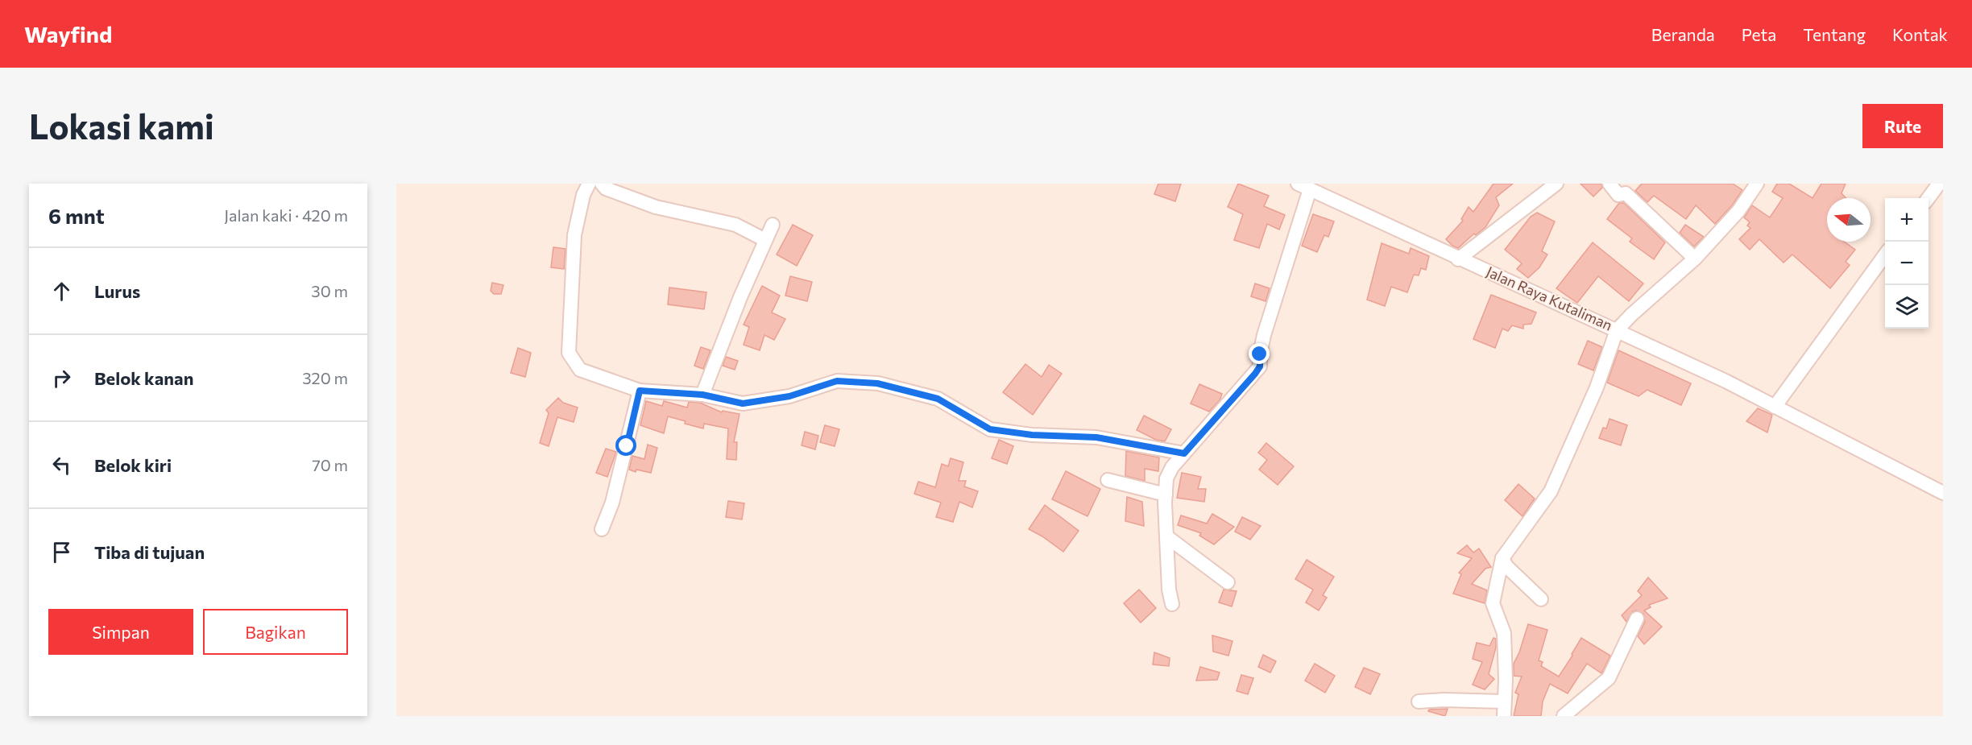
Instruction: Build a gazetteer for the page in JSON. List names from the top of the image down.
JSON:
{
  "streets": {
    "street": ["Jalan Raya Kutaliman"]
  },
  "north": "left",
  "page": {
    "header": "Wayfind",
    "nav": [
      "Beranda",
      "Peta",
      "Tentang",
      "Kontak"
    ],
    "buttons": [
      "Rute",
      ["Simpan", "Bagikan"]
    ],
    "title": "Lokasi kami",
    "heading": ["6 mnt", "Jalan kaki · 420 m"],
    "map_buttons": ["+", "−"],
    "list": [
      ["Lurus", "30 m"],
      ["Belok kanan", "320 m"],
      ["Belok kiri", "70 m"],
      "Tiba di tujuan"
    ]
  }
}
